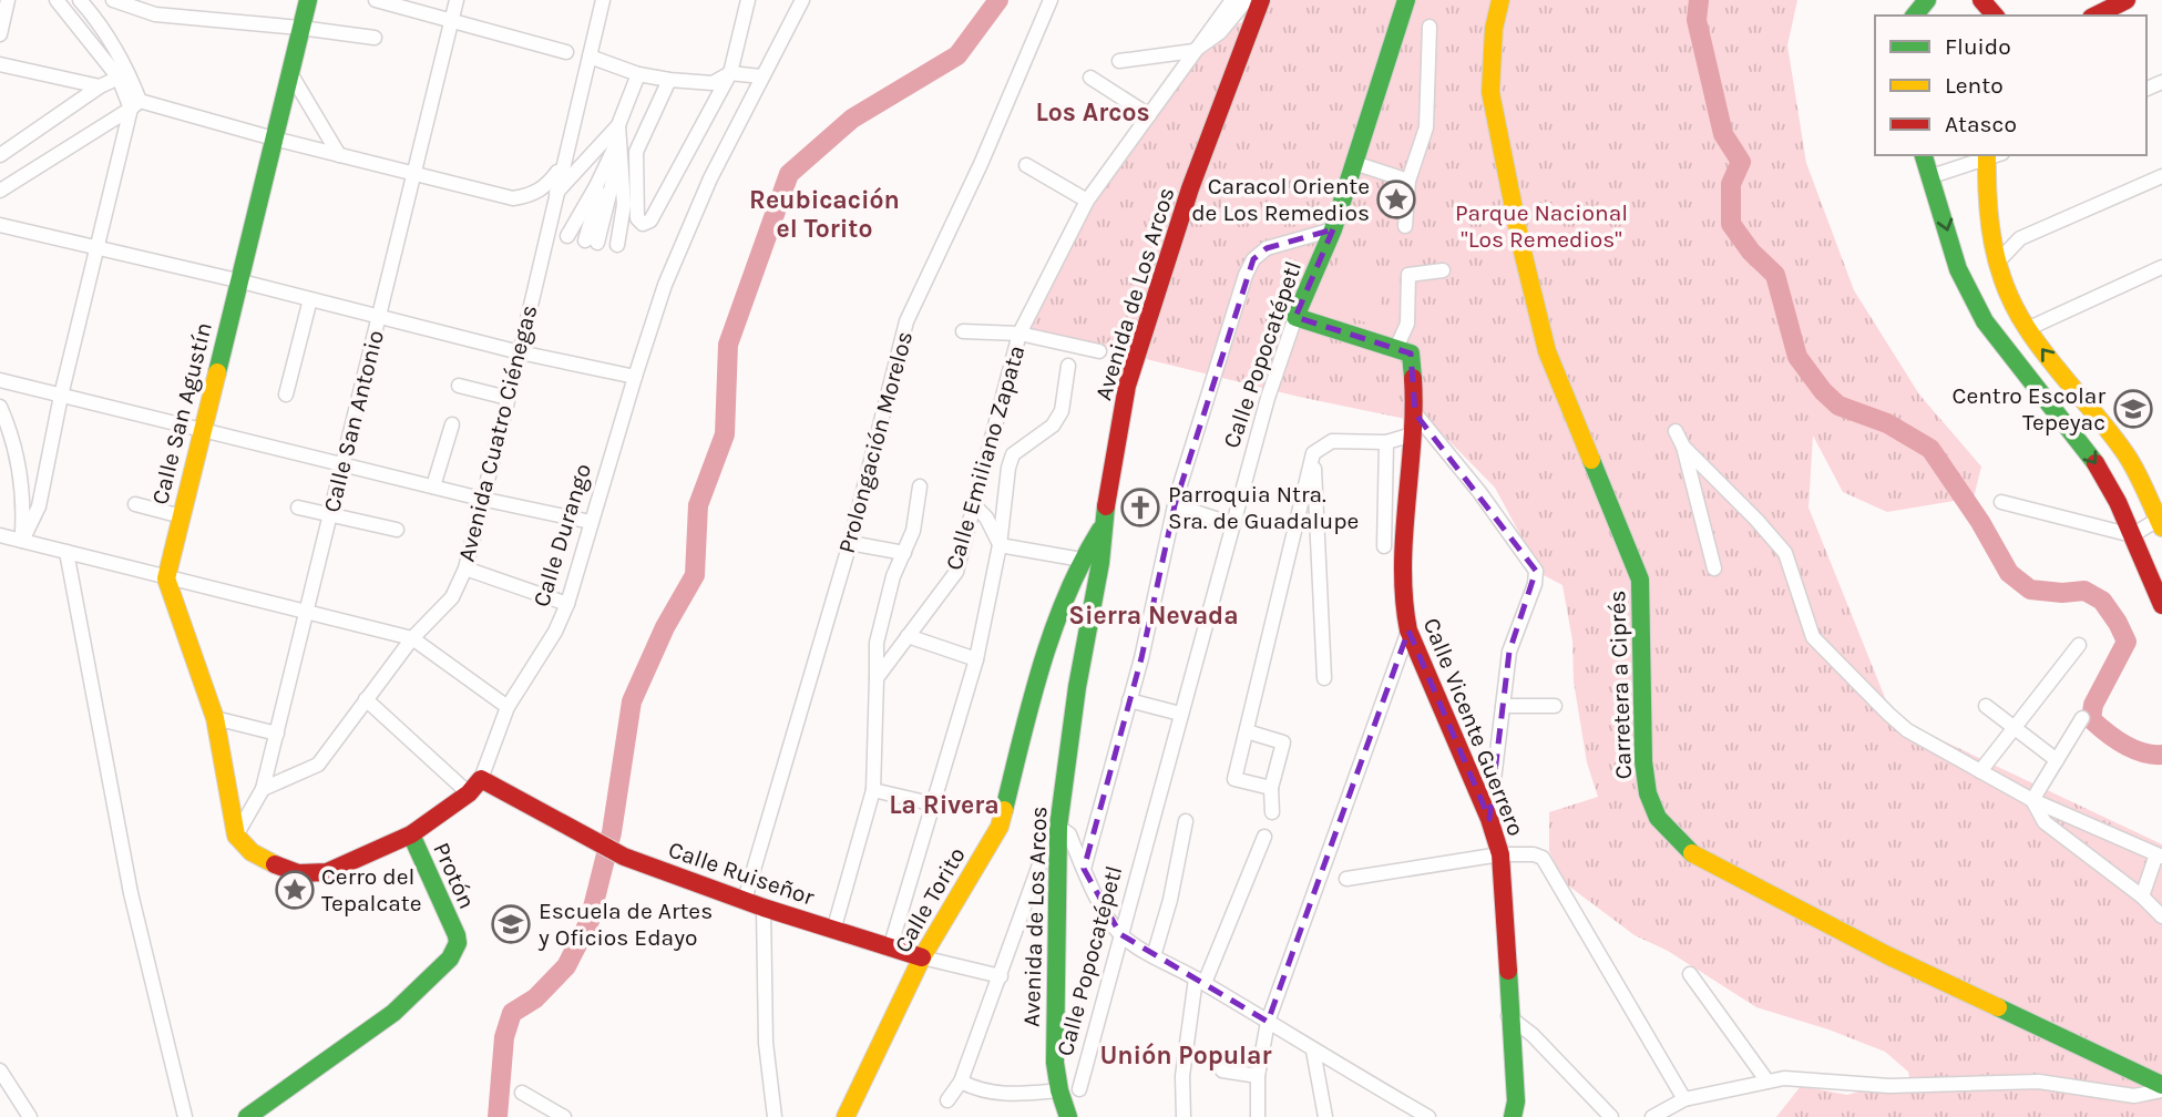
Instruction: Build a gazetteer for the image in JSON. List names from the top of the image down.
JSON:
{
  "streets": {
    "main road": [
      "Avenida de Los Arcos",
      "Calle Popocatépetl",
      "Calle San Agustín",
      "Calle Durango",
      "Carretera a Ciprés",
      "Calle Vicente Guerrero",
      "Calle Ruiseñor",
      "Protón",
      "Calle Torito"
    ],
    "street": [
      "Calle San Antonio",
      "Avenida Cuatro Ciénegas",
      "Prolongación Morelos",
      "Calle Emiliano Zapata"
    ]
  },
  "crossings": [
    ["Avenida de Los Arcos", "Calle Torito"],
    ["Calle San Antonio", "Avenida Cuatro Ciénegas"],
    ["Calle San Antonio", "Calle Durango"],
    ["Prolongación Morelos", "Calle Ruiseñor"],
    ["Calle Durango", "Calle Ruiseñor"],
    ["Calle Durango", "Protón"],
    ["Calle Ruiseñor", "Calle Torito"]
  ],
  "districts": [
    "Los Arcos",
    "Reubicación el Torito",
    "Sierra Nevada",
    "La Rivera",
    "Unión Popular"
  ],
  "parks": ["Parque Nacional \"Los Remedios\""],
  "places": {
    "place": ["Caracol Oriente de Los Remedios", "Cerro del Tepalcate"],
    "school or university": ["Centro Escolar Tepeyac", "Escuela de Artes y Oficios Edayo"],
    "church": ["Parroquia Ntra. Sra. de Guadalupe"]
  },
  "legend": ["Fluido", "Lento", "Atasco"]
}
